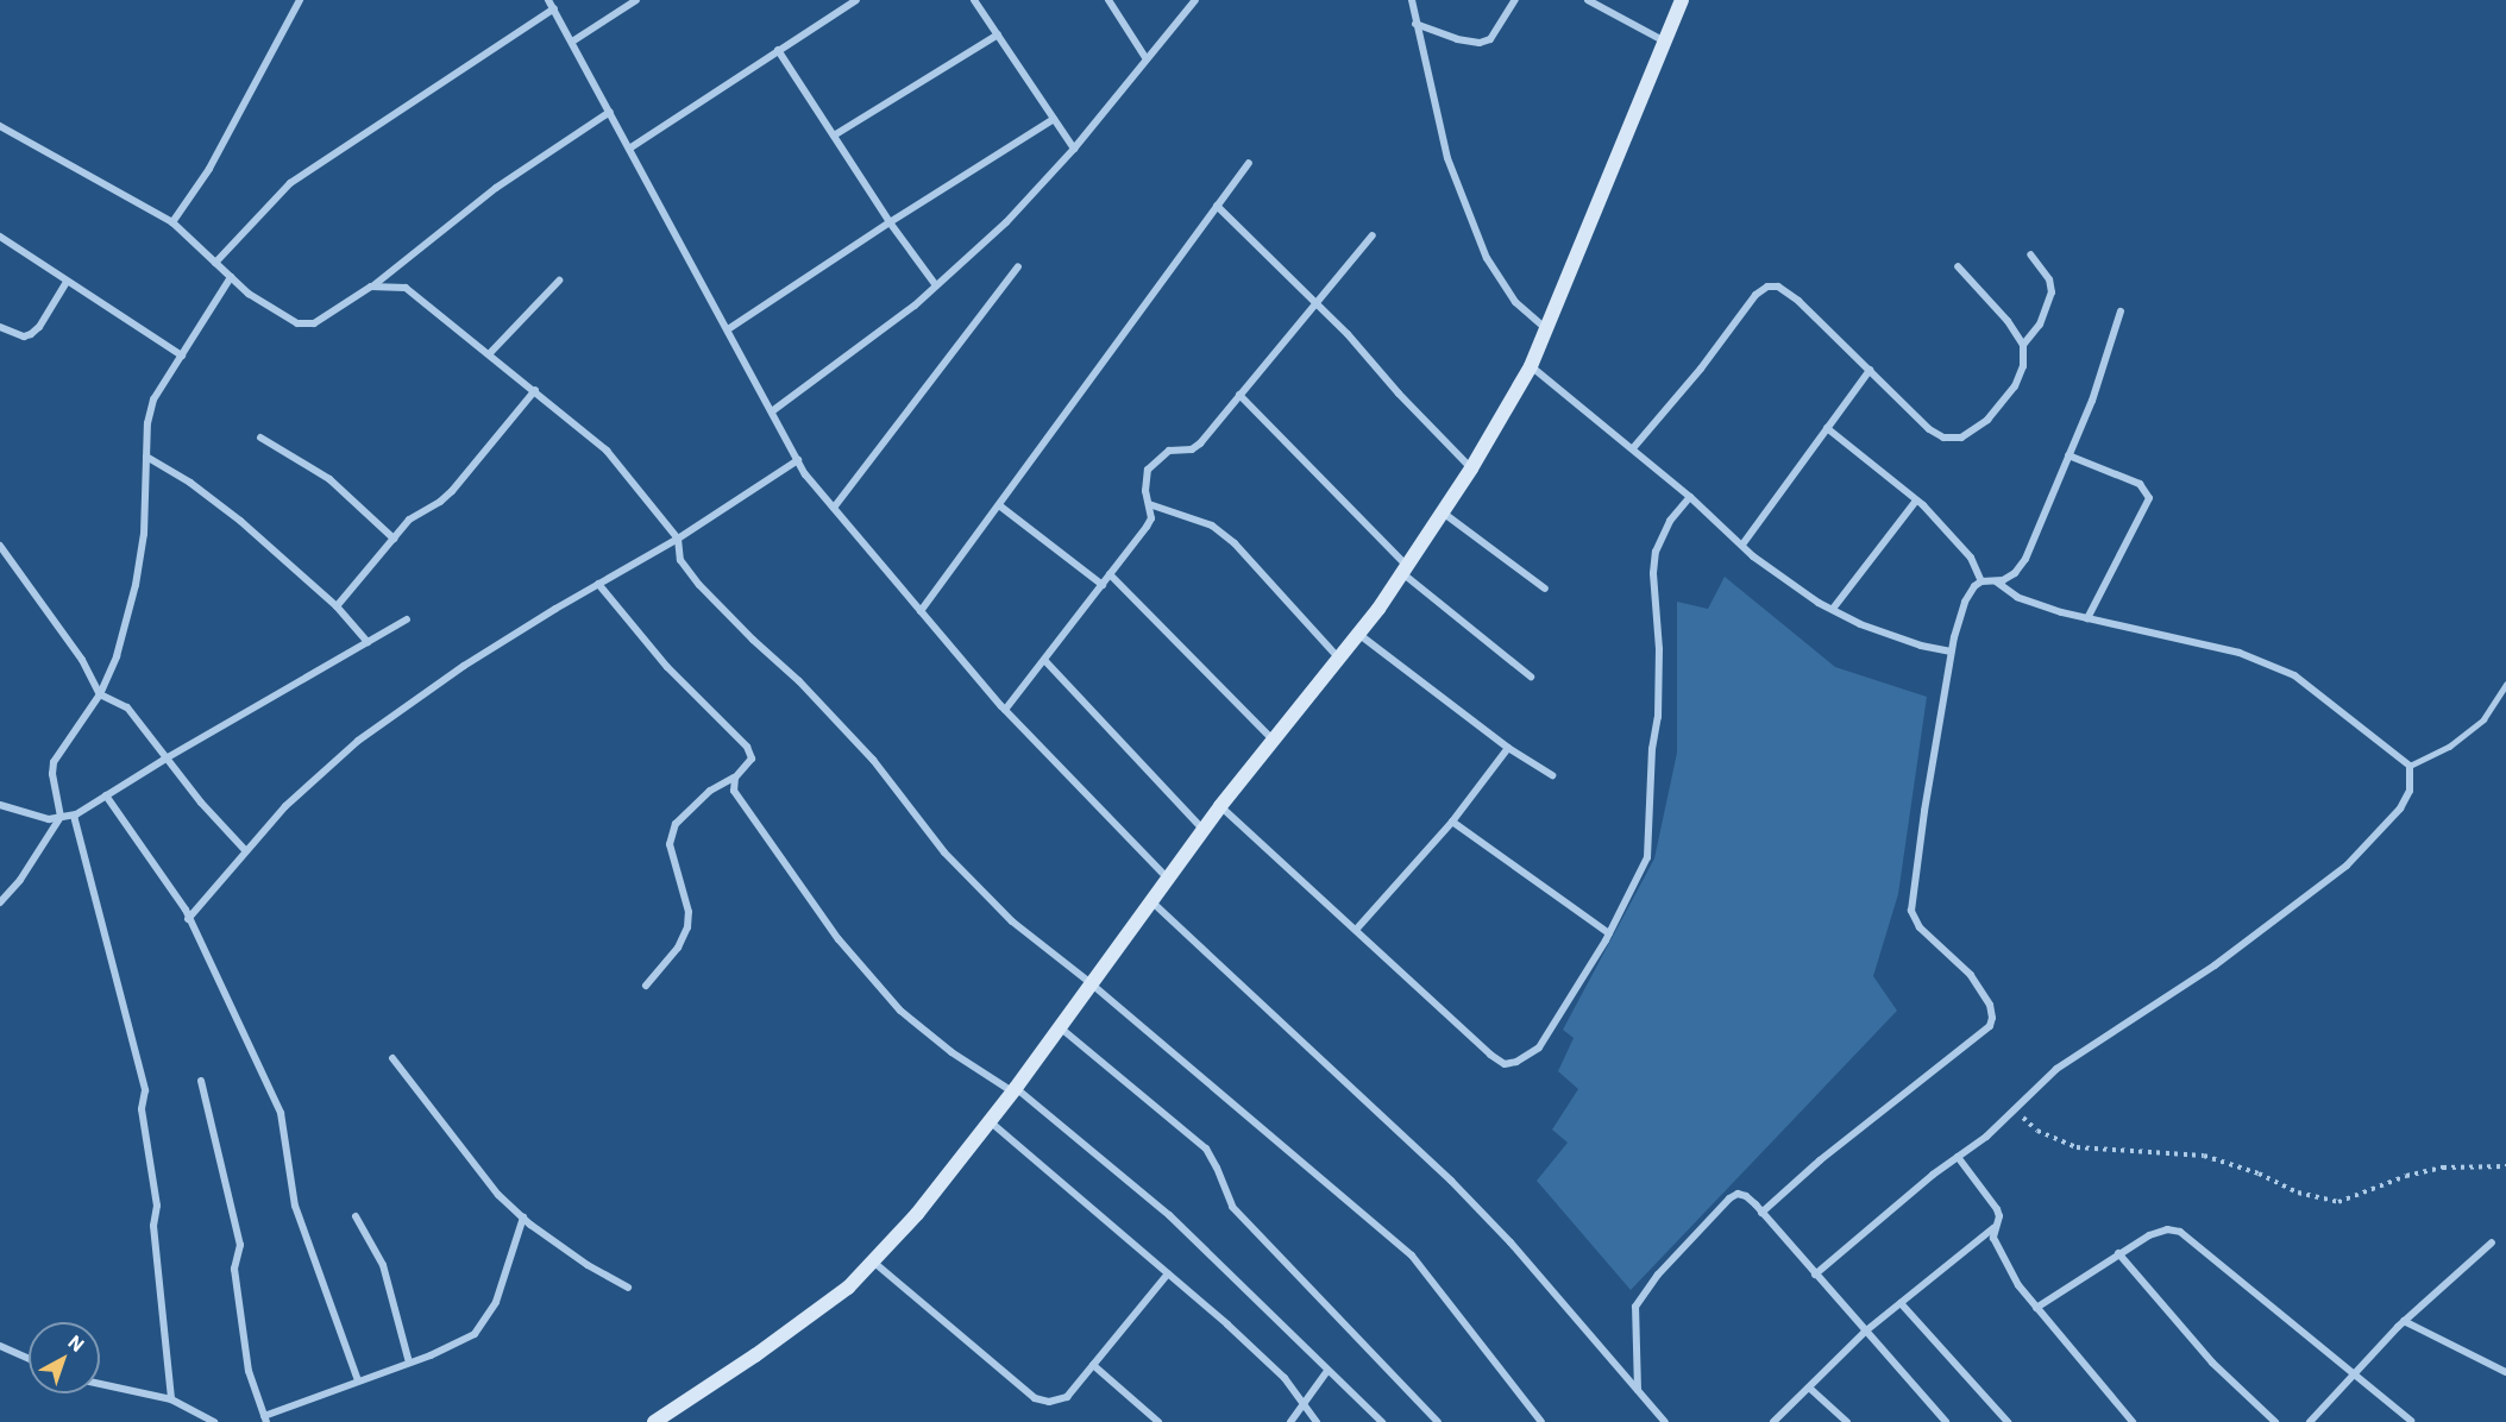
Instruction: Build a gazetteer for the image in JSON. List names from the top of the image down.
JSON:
{
  "north": "top right"
}
